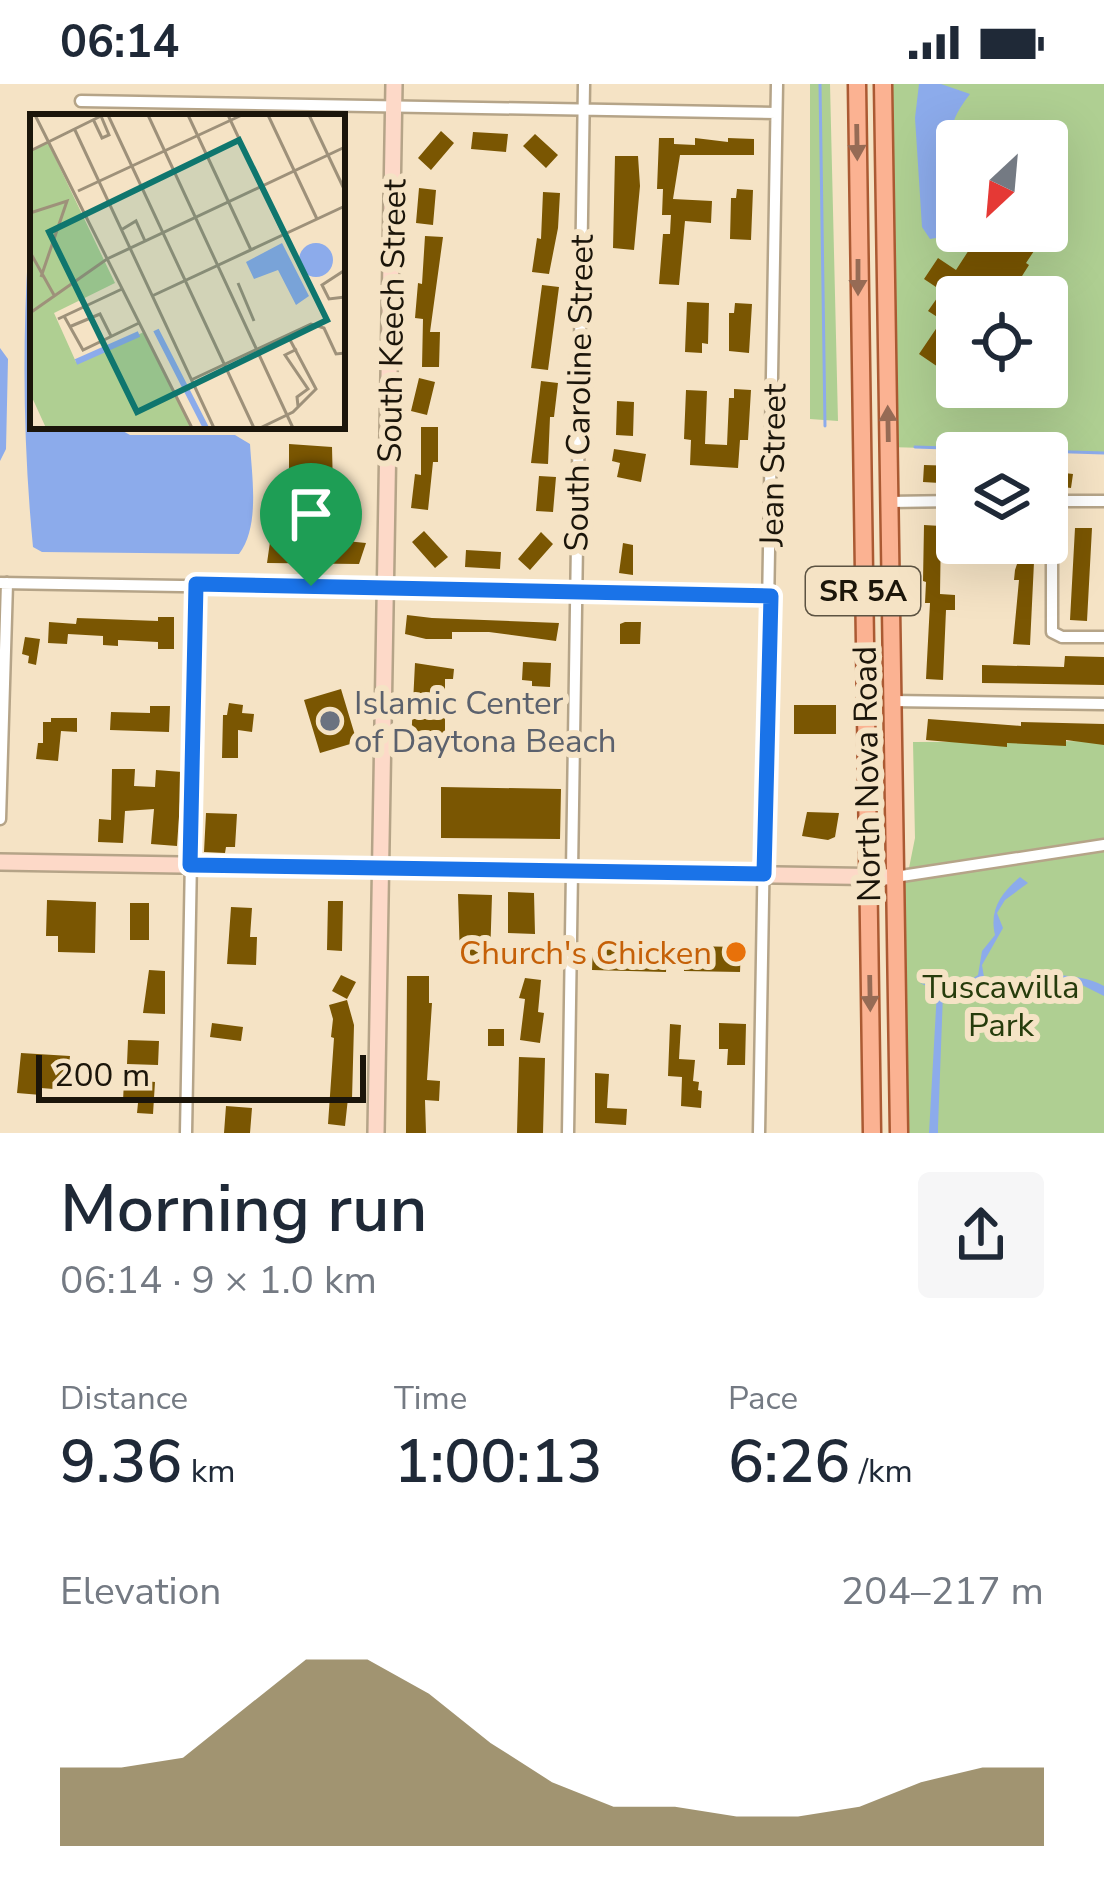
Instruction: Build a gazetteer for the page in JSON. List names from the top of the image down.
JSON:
{
  "streets": {
    "main road": ["SR 5A", "North Nova Road"],
    "street": ["South Keech Street", "South Caroline Street", "Jean Street"]
  },
  "parks": ["Tuscawilla Park"],
  "places": ["Islamic Center of Daytona Beach", "Church's Chicken"],
  "scale_bar": "200 m",
  "north": "bottom left",
  "page": {
    "status": "06:14",
    "scale": "200 m",
    "heading": ["Morning run", "06:14 · 9 × 1.0 km"],
    "stats": [
      ["Distance", "9.36 km"],
      ["Time", "1:00:13"],
      ["Pace", "6:26 /km"]
    ],
    "chart": ["Elevation", "204–217 m"]
  }
}
